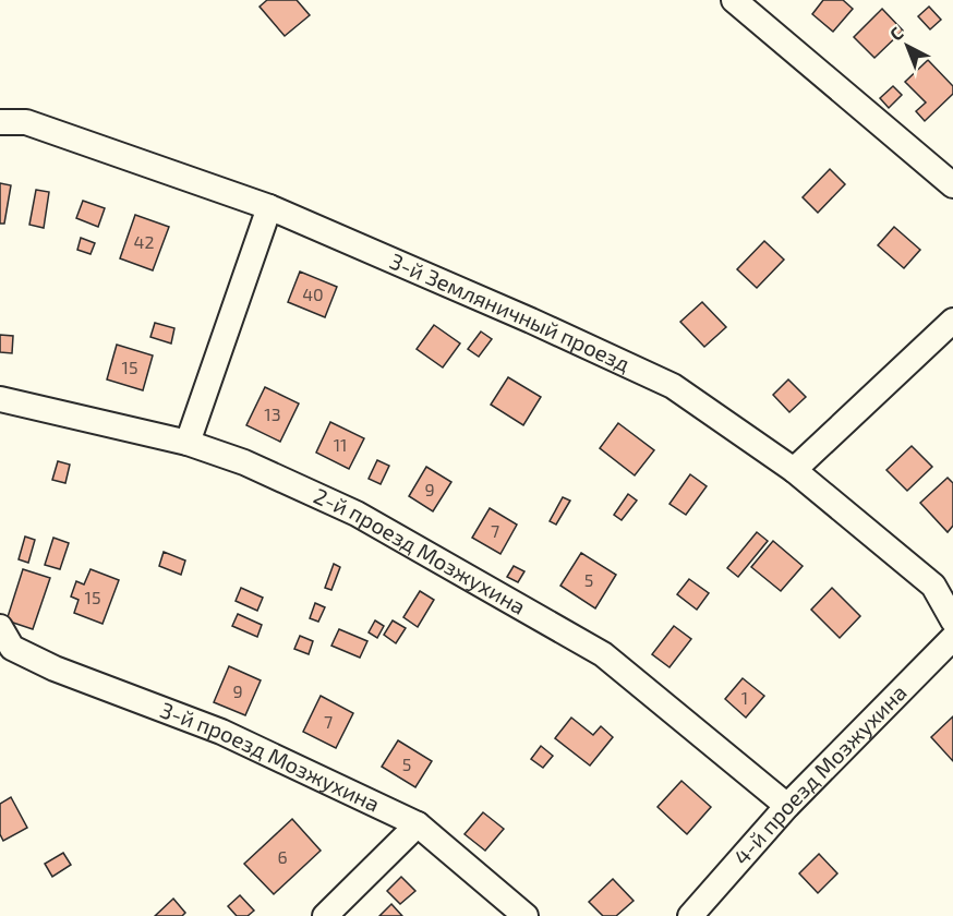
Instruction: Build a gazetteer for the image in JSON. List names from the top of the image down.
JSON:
{
  "streets": {
    "street": [
      "3-й Земляничный проезд",
      "2-й проезд Мозжухина",
      "3-й проезд Мозжухина",
      "4-й проезд Мозжухина"
    ]
  },
  "crossings": [
    ["2-й проезд Мозжухина", "4-й проезд Мозжухина"]
  ],
  "house_numbers": [
    "42",
    "40",
    "15",
    "13",
    "11",
    "9",
    "7",
    "5",
    "15",
    "9",
    "1",
    "7",
    "5",
    "6"
  ],
  "north": "top left"
}
